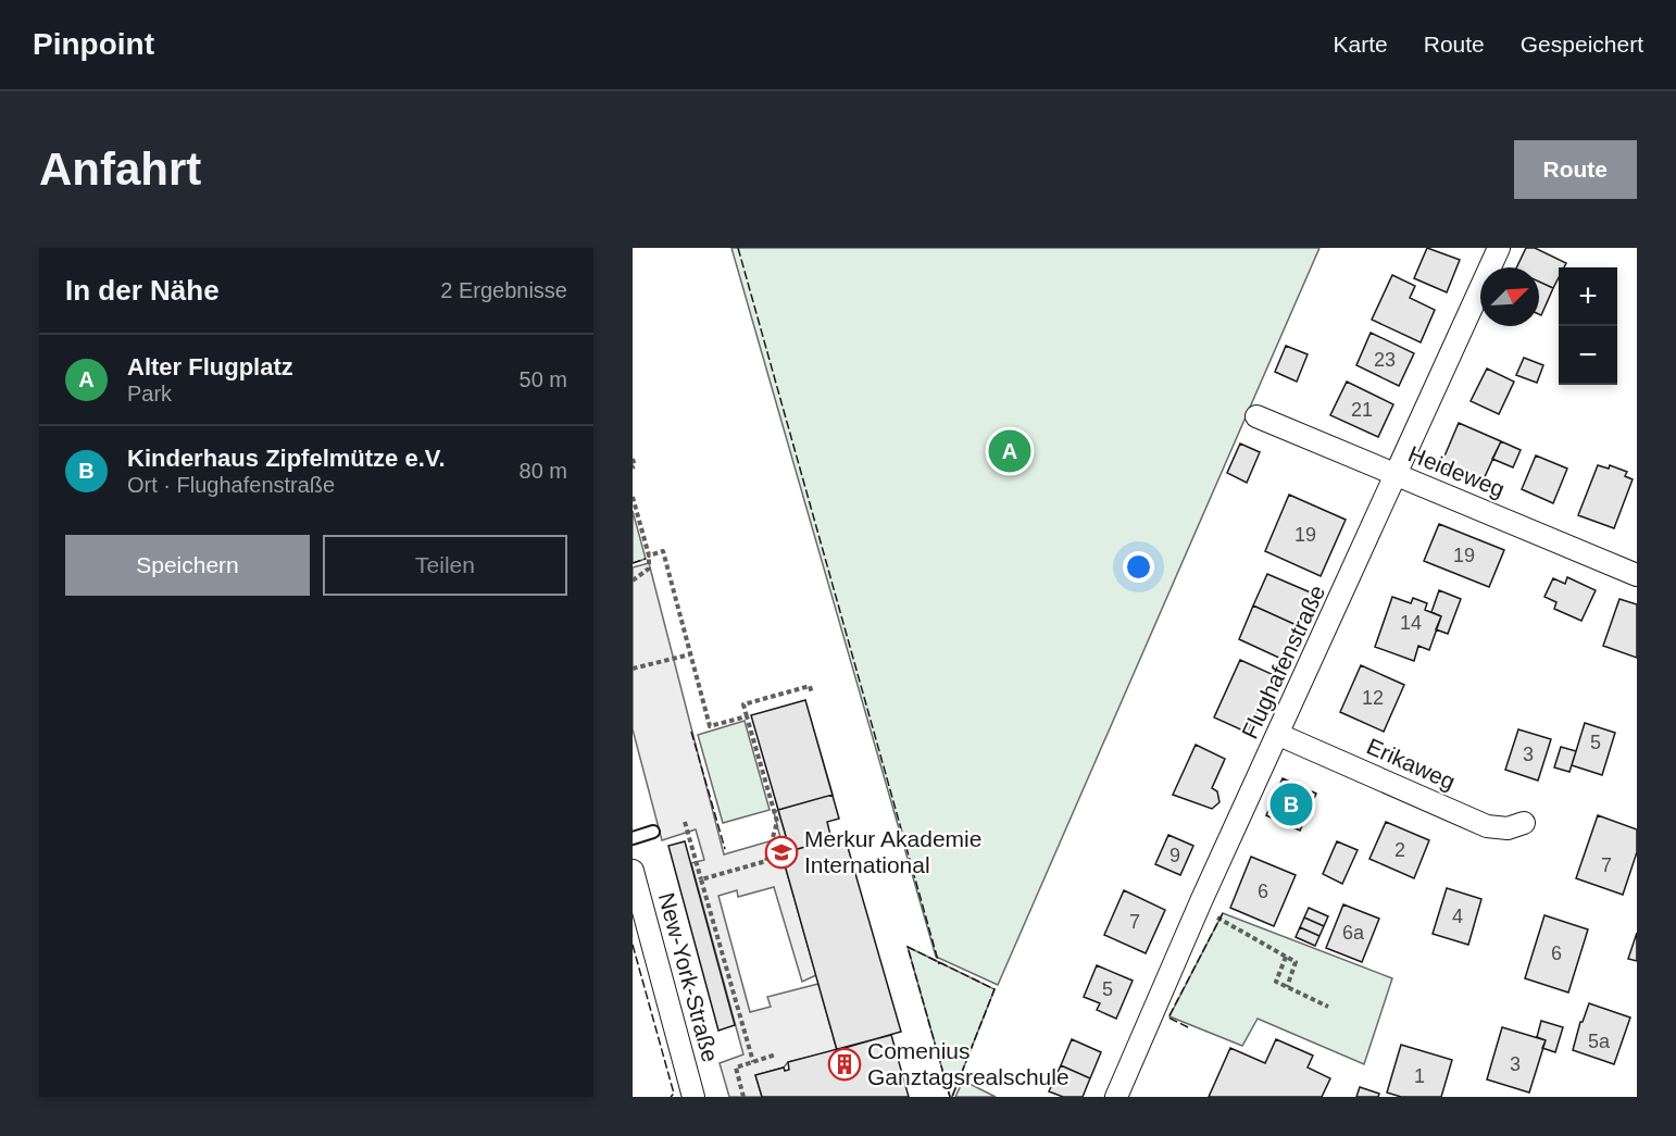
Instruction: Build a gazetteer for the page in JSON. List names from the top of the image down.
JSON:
{
  "streets": {
    "street": [
      "Heideweg",
      "Flughafenstraße",
      "Erikaweg",
      "New-York-Straße"
    ]
  },
  "crossings": [
    ["Heideweg", "Flughafenstraße"],
    ["Flughafenstraße", "Erikaweg"]
  ],
  "places": {
    "school or university": ["Merkur Akademie International"],
    "building": ["Comenius Ganztagsrealschule"]
  },
  "house_numbers": [
    "23",
    "21",
    "19",
    "19",
    "14",
    "12",
    "5",
    "3",
    "2",
    "9",
    "7",
    "6",
    "4",
    "7",
    "6a",
    "6",
    "5",
    "5a",
    "3",
    "1"
  ],
  "north": "top right",
  "page": {
    "header": "Pinpoint",
    "nav": ["Karte", "Route", "Gespeichert"],
    "buttons": [
      "Route",
      ["Speichern", "Teilen"]
    ],
    "title": "Anfahrt",
    "heading": ["In der Nähe", "2 Ergebnisse"],
    "map_buttons": ["+", "−"],
    "list": [
      {
        "mark": "A",
        "name": "Alter Flugplatz",
        "note": "Park",
        "value": "50 m"
      },
      {
        "mark": "B",
        "name": "Kinderhaus Zipfelmütze e.V.",
        "note": "Ort · Flughafenstraße",
        "value": "80 m"
      }
    ],
    "pins": ["A", "B"]
  }
}
